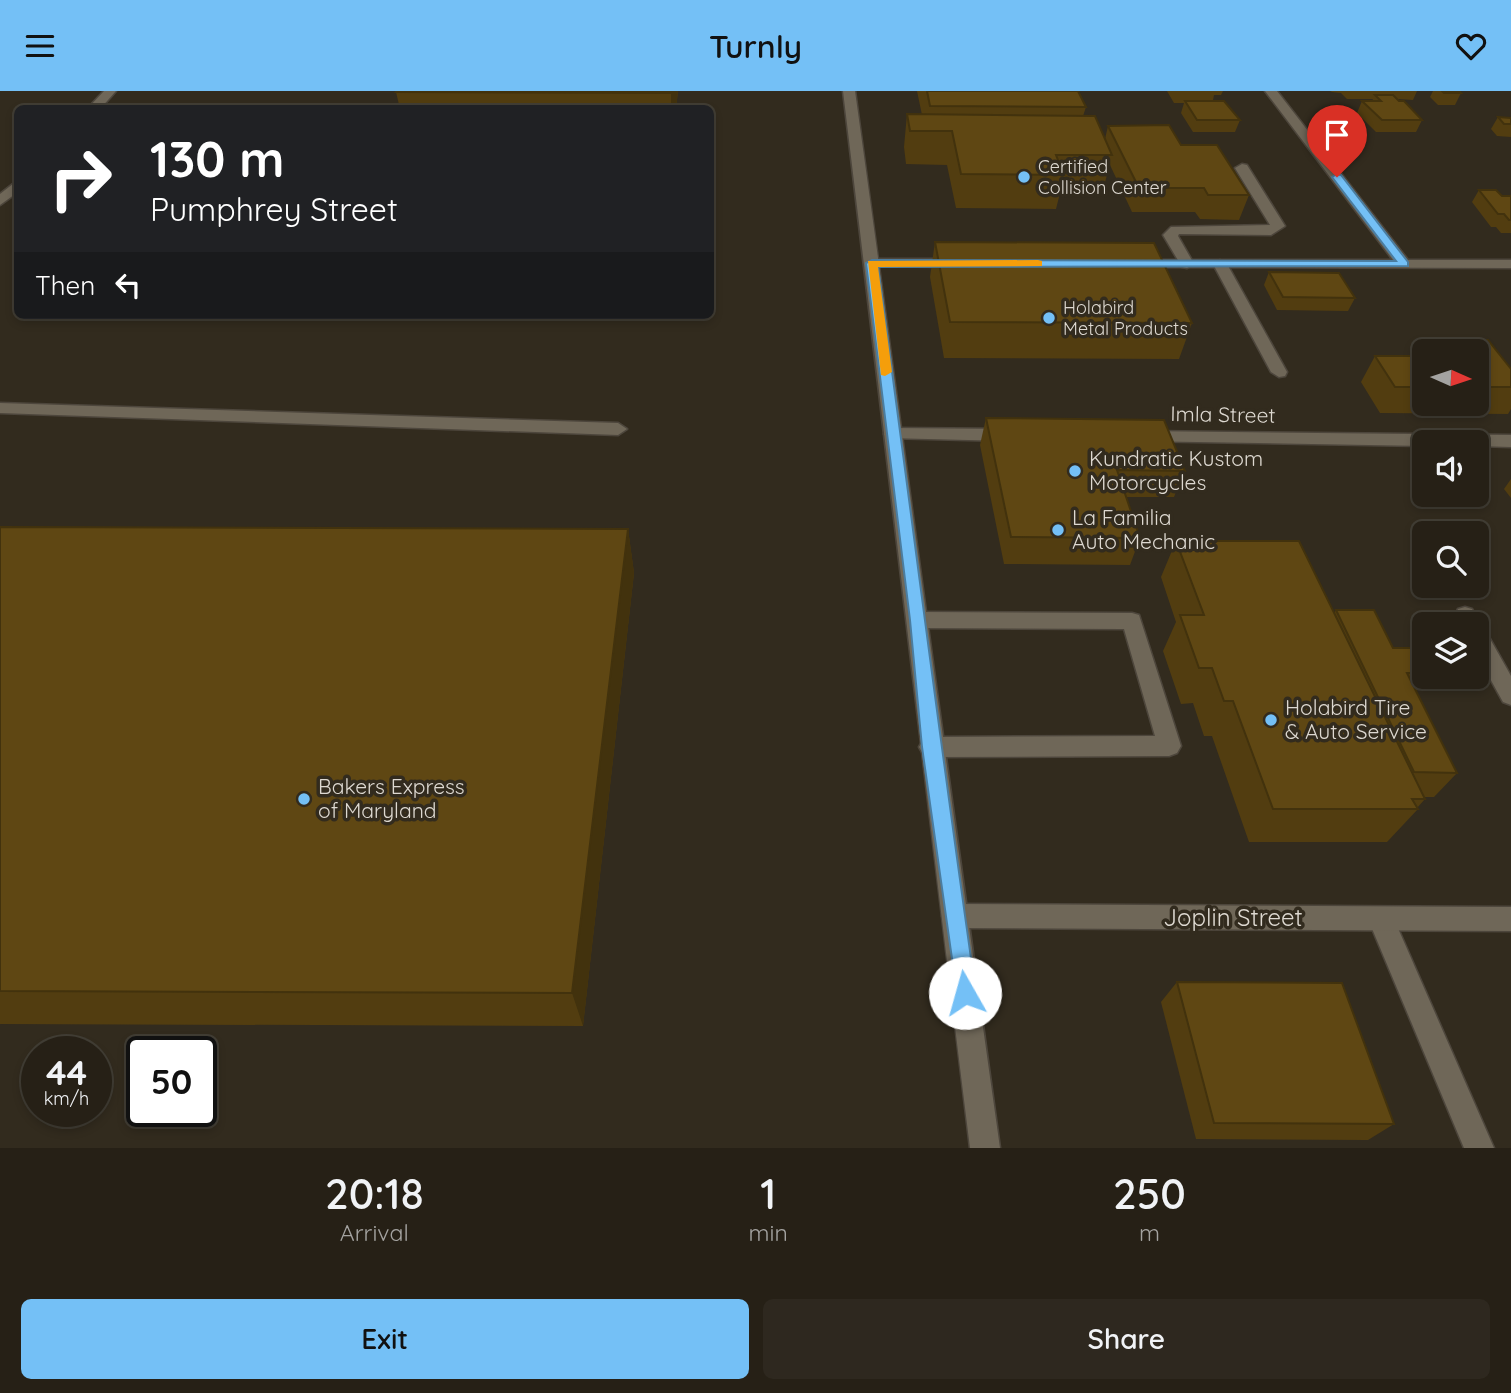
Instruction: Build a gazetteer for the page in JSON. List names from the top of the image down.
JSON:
{
  "streets": {
    "street": ["Imla Street", "Joplin Street"]
  },
  "places": [
    "Certified Collision Center",
    "Holabird Metal Products",
    "Kundratic Kustom Motorcycles",
    "La Familia Auto Mechanic",
    "Holabird Tire & Auto Service",
    "Bakers Express of Maryland"
  ],
  "north": "right",
  "page": {
    "header": "Turnly",
    "turn": ["130 m", "Pumphrey Street"],
    "then": "Then",
    "speed": "44 km/h",
    "limit": "50",
    "eta": [
      "20:18",
      "Arrival",
      "1",
      "min",
      "250",
      "m"
    ],
    "buttons": ["Exit", "Share"]
  }
}
